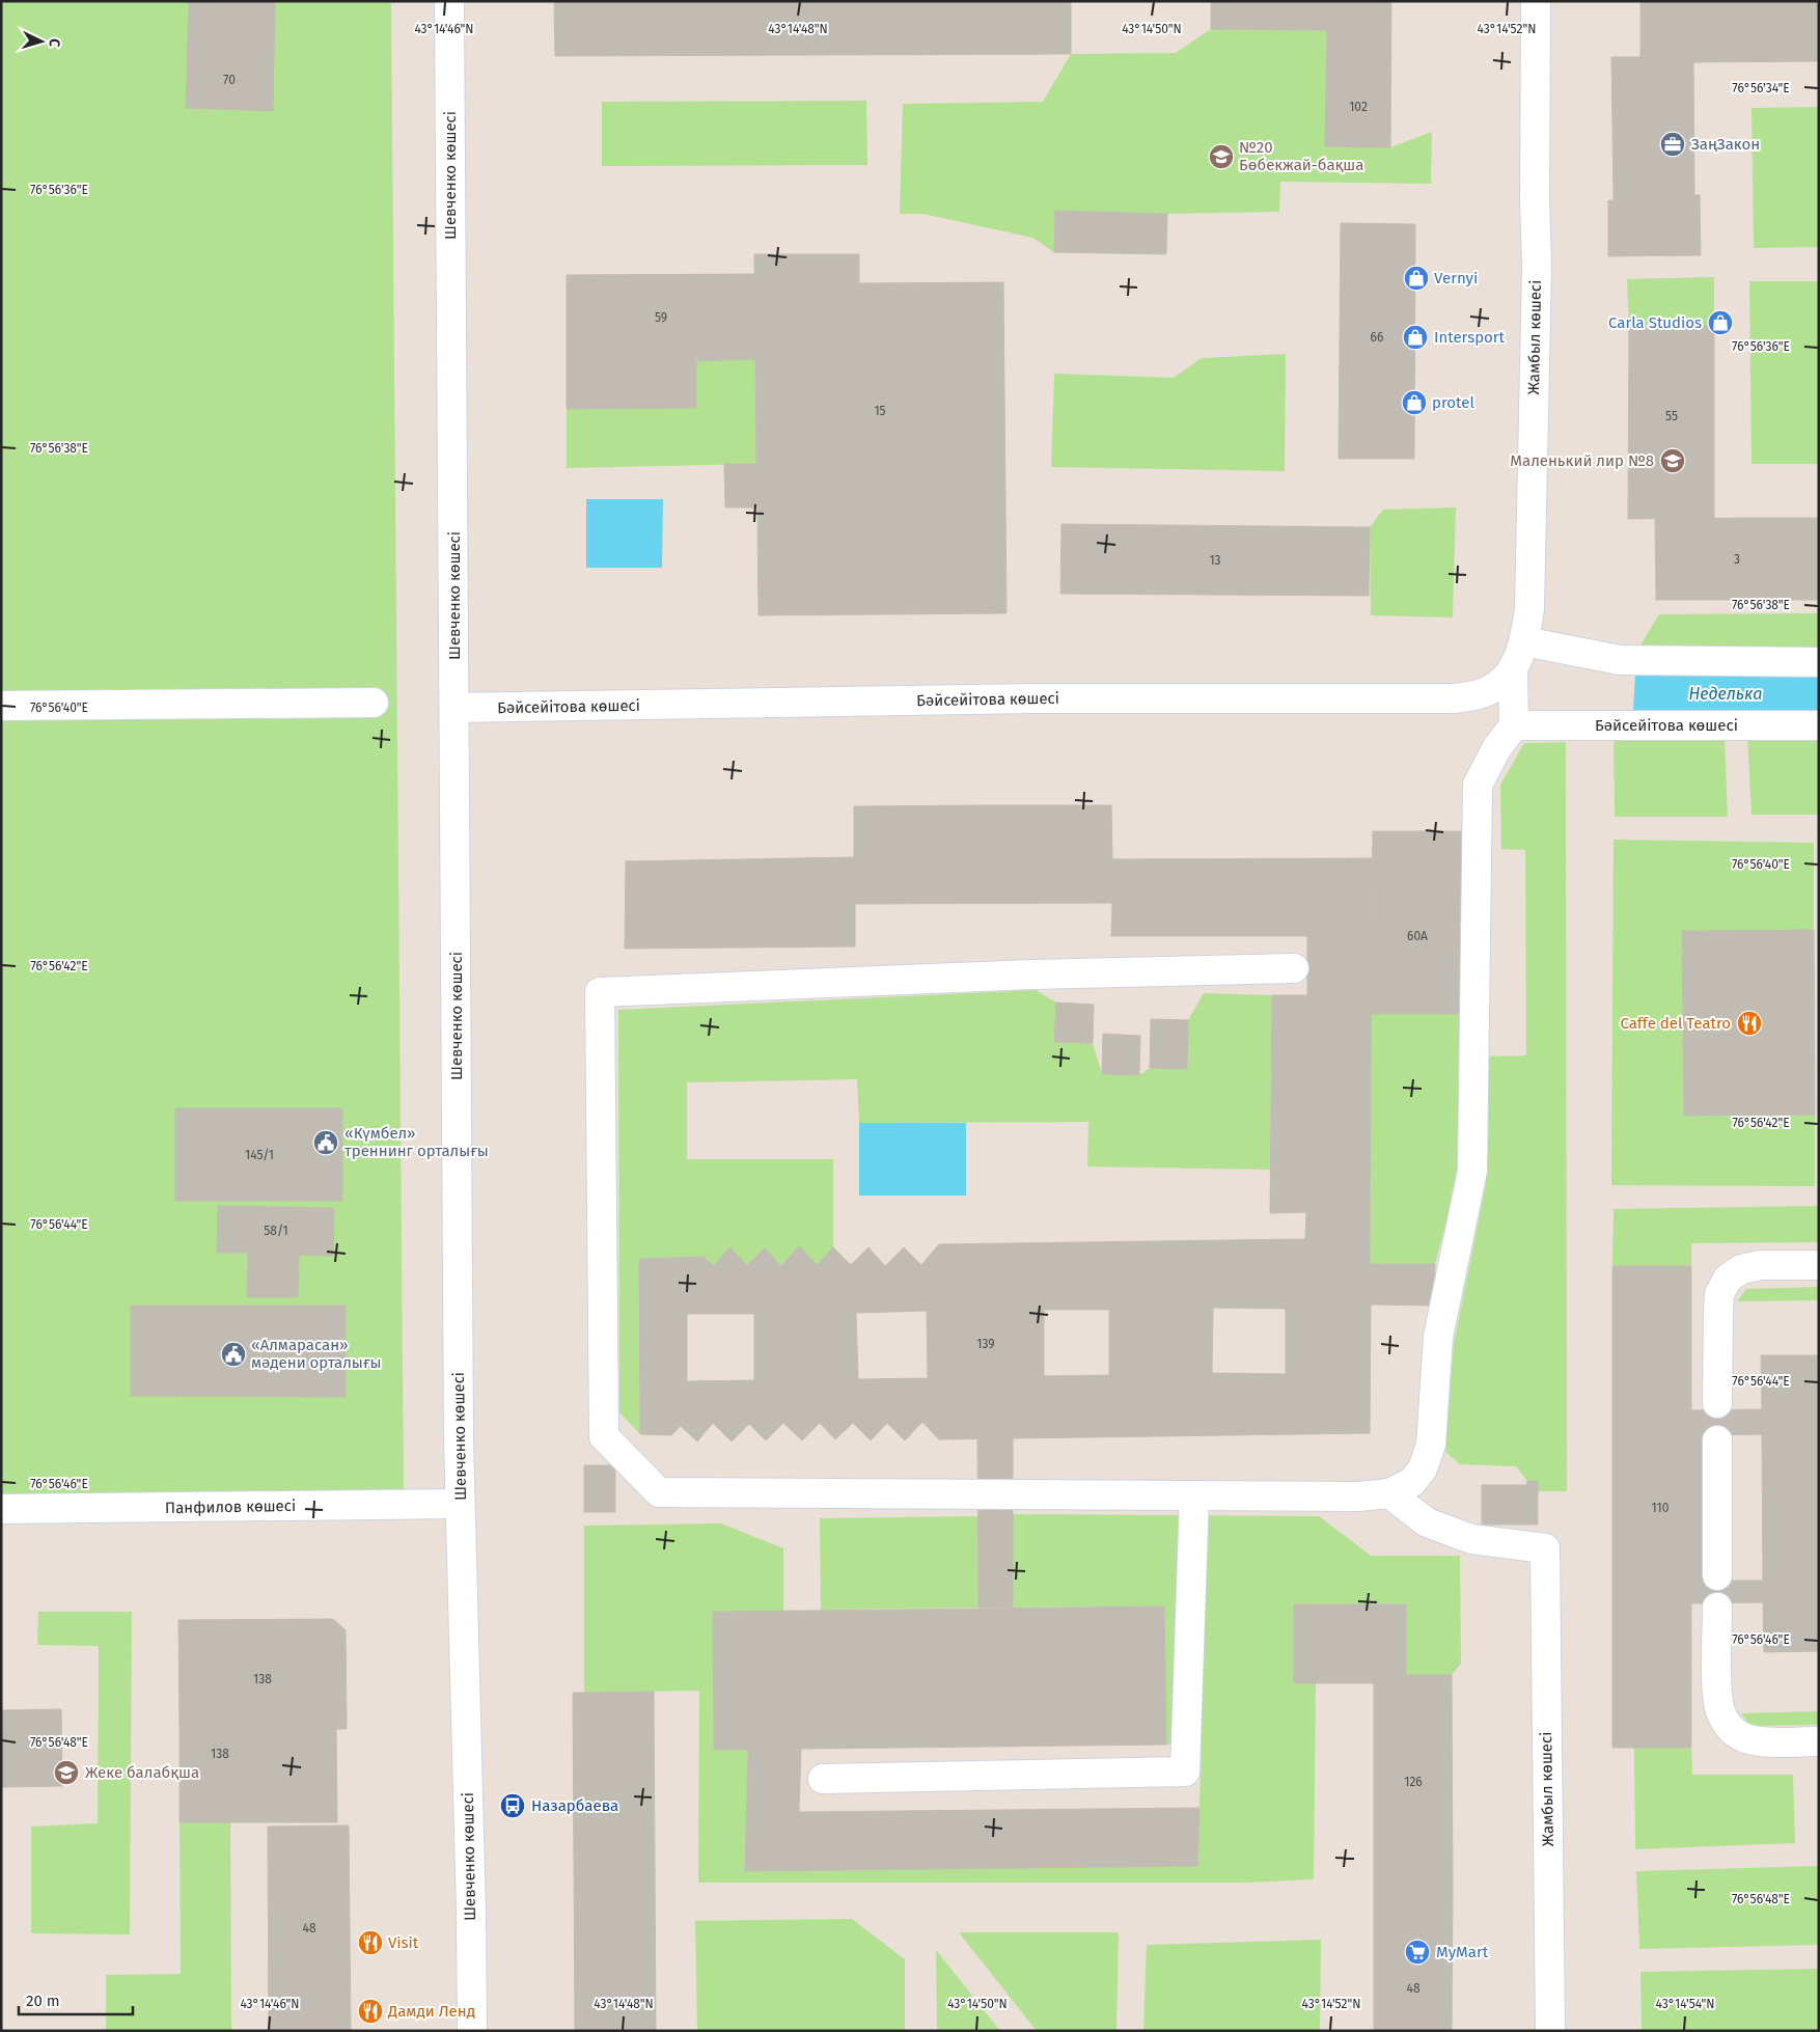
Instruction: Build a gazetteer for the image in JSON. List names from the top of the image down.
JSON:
{
  "streets": {
    "street": [
      "Шевченко көшесі",
      "Жамбыл көшесі",
      "Бәйсейітова көшесі",
      "Панфилов көшесі"
    ]
  },
  "crossings": [
    ["Шевченко көшесі", "Бәйсейітова көшесі"],
    ["Шевченко көшесі", "Панфилов көшесі"],
    ["Жамбыл көшесі", "Бәйсейітова көшесі"]
  ],
  "water": ["Неделька"],
  "places": {
    "office": ["ЗаңЗакон"],
    "school or university": ["№20 Бөбекжай-бақша", "Маленький лир №8", "Жеке балабқша"],
    "shop": [
      "Vernyi",
      "Carla Studios",
      "Intersport",
      "protel"
    ],
    "restaurant": ["Caffe del Teatro", "Visit", "Дамди Ленд"],
    "public building": ["«Күмбел» треннинг орталығы", "«Алмарасан» мәдени орталығы"],
    "bus stop": ["Назарбаева"],
    "supermarket": ["MyMart"]
  },
  "house_numbers": [
    "70",
    "102",
    "59",
    "66",
    "15",
    "55",
    "3",
    "13",
    "60А",
    "145/1",
    "58/1",
    "139",
    "110",
    "138",
    "138",
    "126",
    "48",
    "48"
  ],
  "scale_bar": "20 m",
  "north": "right",
  "coordinates": [
    "43°14'46\"N",
    "43°14'48\"N",
    "43°14'50\"N",
    "43°14'52\"N",
    "76°56'34\"E",
    "76°56'36\"E",
    "76°56'38\"E",
    "76°56'40\"E",
    "76°56'42\"E",
    "76°56'44\"E",
    "76°56'46\"E",
    "76°56'48\"E",
    "43°14'54\"N"
  ]
}
